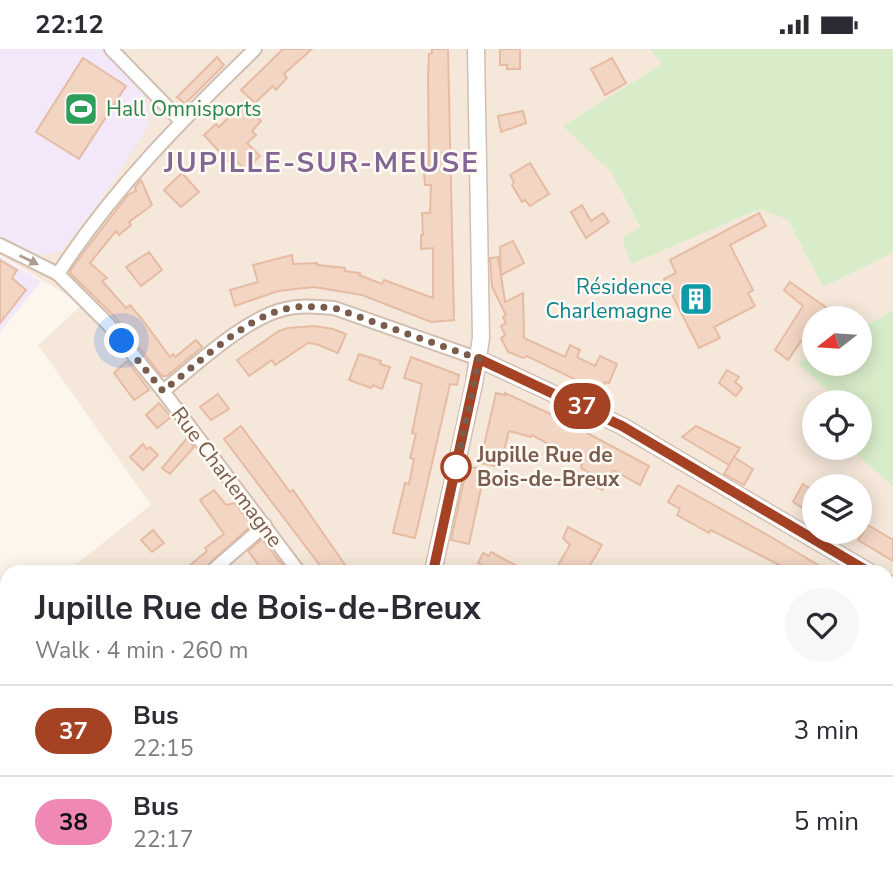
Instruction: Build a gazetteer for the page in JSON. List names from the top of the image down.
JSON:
{
  "streets": {
    "street": ["Rue Charlemagne"]
  },
  "districts": ["JUPILLE-SUR-MEUSE"],
  "places": {
    "sports": ["Hall Omnisports"],
    "building": ["Résidence Charlemagne"],
    "other": ["Jupille Rue de Bois-de-Breux"]
  },
  "lines": ["bus line 37"],
  "north": "left",
  "page": {
    "status": "22:12",
    "on_map": "37",
    "heading": ["Jupille Rue de Bois-de-Breux", "Walk · 4 min · 260 m"],
    "list": [
      {
        "mark": "37",
        "name": "Bus",
        "note": "22:15",
        "value": "3 min"
      },
      {
        "mark": "38",
        "name": "Bus",
        "note": "22:17",
        "value": "5 min"
      }
    ]
  }
}
